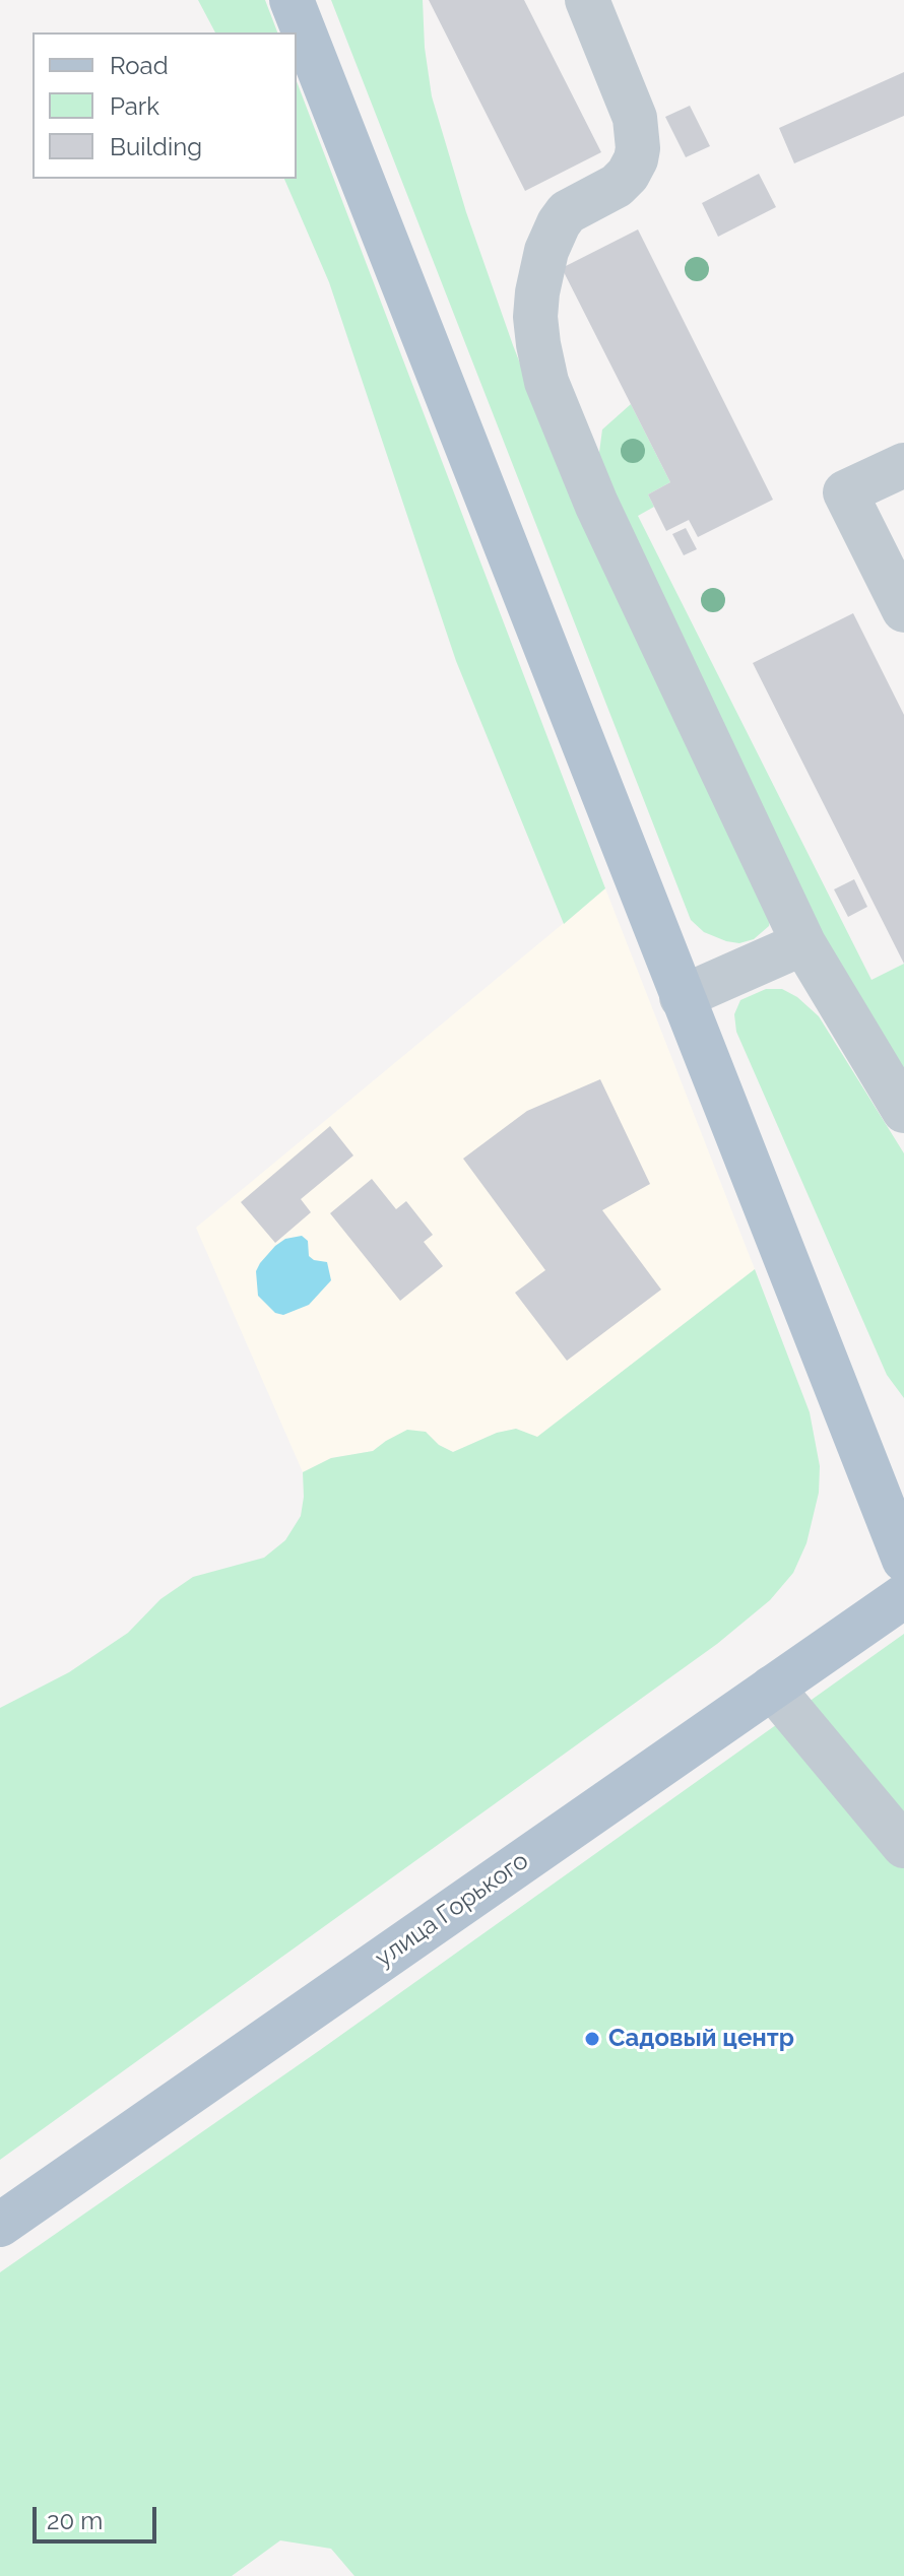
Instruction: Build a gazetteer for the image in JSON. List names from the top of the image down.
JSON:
{
  "streets": {
    "main road": ["улица Горького"]
  },
  "places": ["Садовый центр"],
  "legend": ["Road", "Park", "Building"],
  "scale_bar": "20 m"
}
